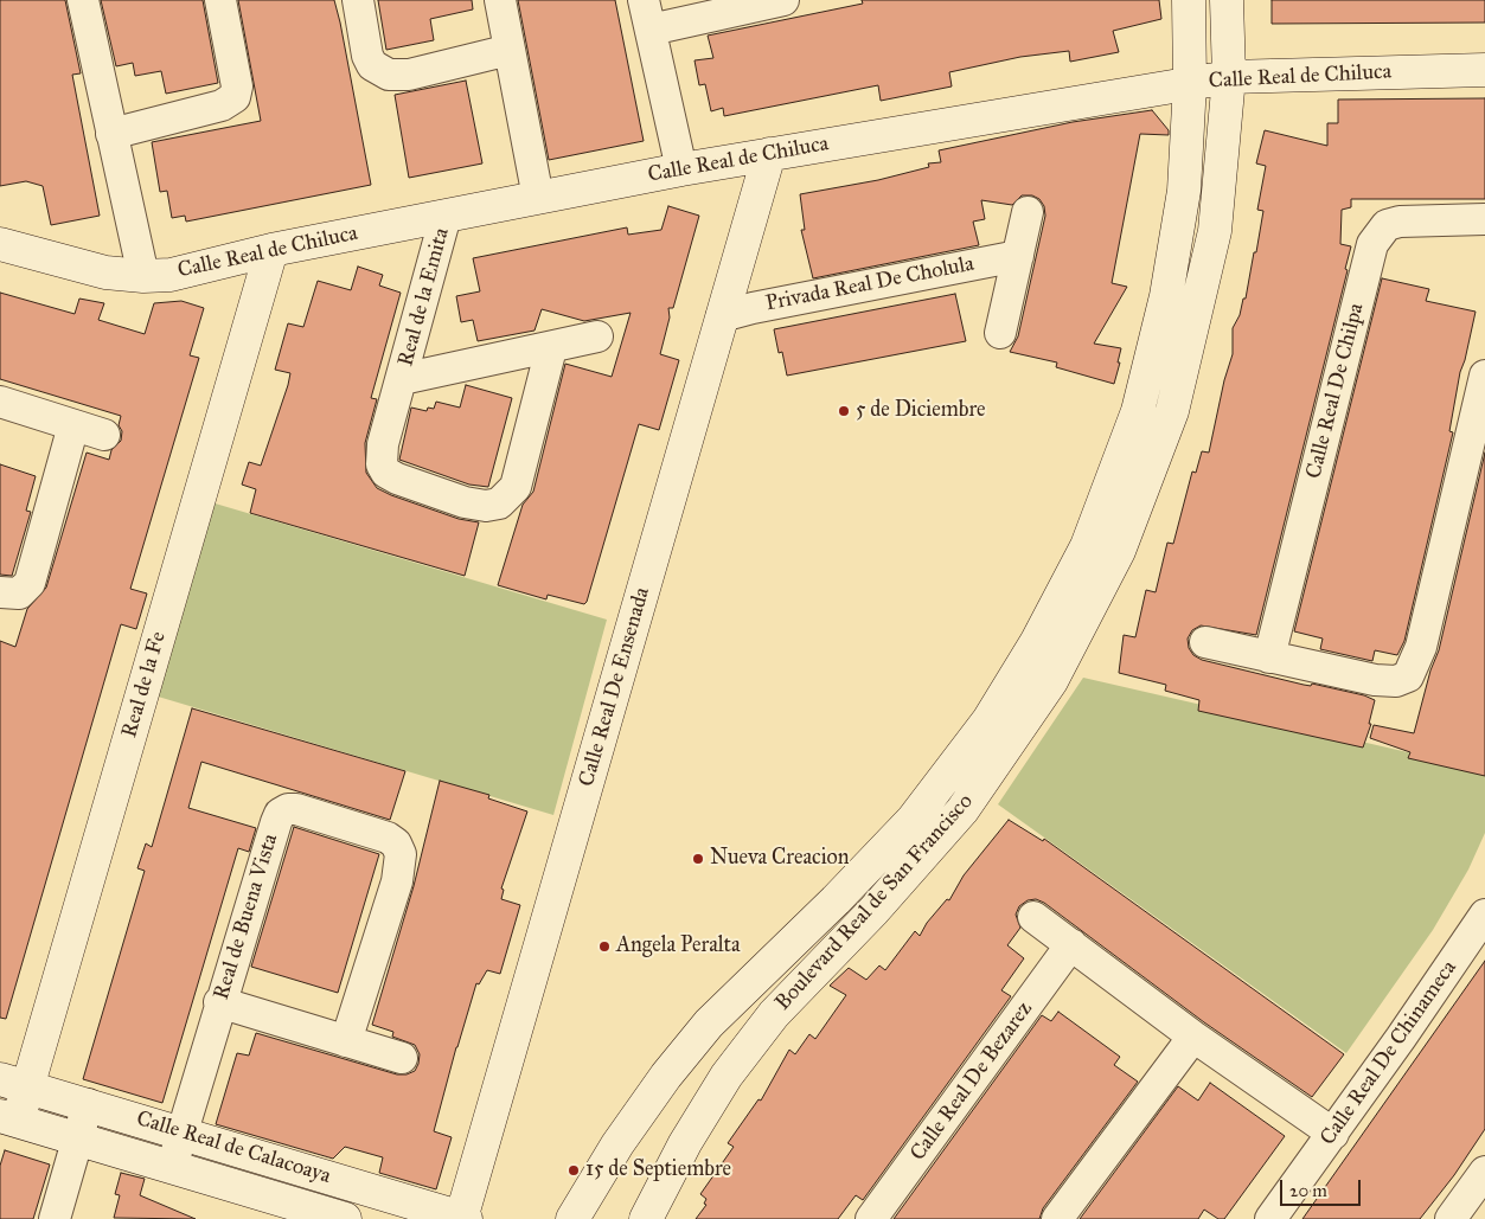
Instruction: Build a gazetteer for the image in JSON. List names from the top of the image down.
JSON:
{
  "streets": {
    "street": [
      "Calle Real de Chiluca",
      "Privada Real De Cholula",
      "Real de la Emita",
      "Calle Real De Chilpa",
      "Real de la Fe",
      "Calle Real De Ensenada",
      "Boulevard Real de San Francisco",
      "Real de Buena Vista",
      "Calle Real De Chinameca",
      "Calle Real De Bezarez",
      "Calle Real de Calacoaya"
    ]
  },
  "crossings": [
    ["Calle Real de Chiluca", "Real de la Emita"],
    ["Calle Real de Chiluca", "Real de la Fe"],
    ["Calle Real de Chiluca", "Calle Real De Ensenada"],
    ["Calle Real de Chiluca", "Boulevard Real de San Francisco"],
    ["Privada Real De Cholula", "Calle Real De Ensenada"],
    ["Real de la Fe", "Calle Real de Calacoaya"],
    ["Calle Real De Ensenada", "Calle Real de Calacoaya"],
    ["Real de Buena Vista", "Calle Real de Calacoaya"]
  ],
  "places": [
    "5 de Diciembre",
    "Nueva Creacion",
    "Angela Peralta",
    "15 de Septiembre"
  ],
  "scale_bar": "20 m"
}
